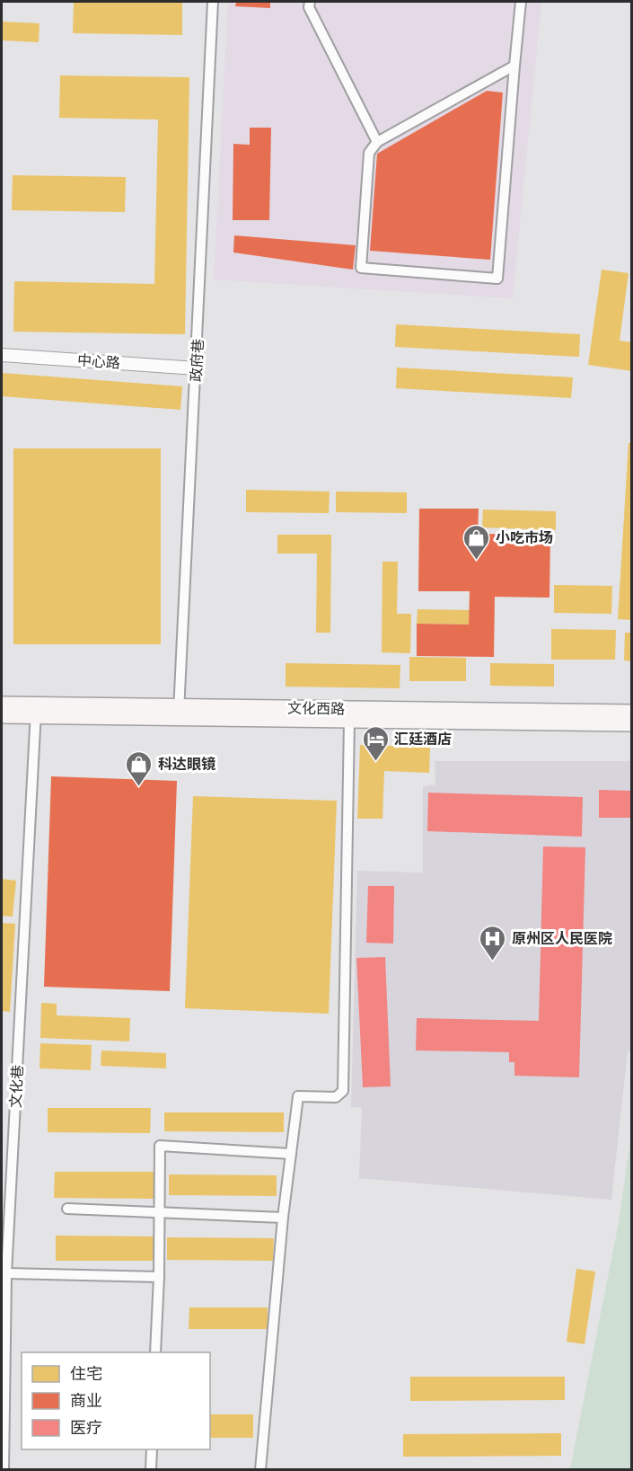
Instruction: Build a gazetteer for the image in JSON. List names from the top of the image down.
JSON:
{
  "streets": {
    "main road": ["文化西路"],
    "street": ["政府巷", "中心路", "文化巷"]
  },
  "crossings": [
    ["政府巷", "中心路"],
    ["政府巷", "文化西路"],
    ["文化西路", "文化巷"]
  ],
  "places": {
    "shop": ["小吃市场", "科达眼镜"],
    "hotel": ["汇廷酒店"],
    "hospital": ["原州区人民医院"]
  },
  "legend": ["住宅", "商业", "医疗"]
}
